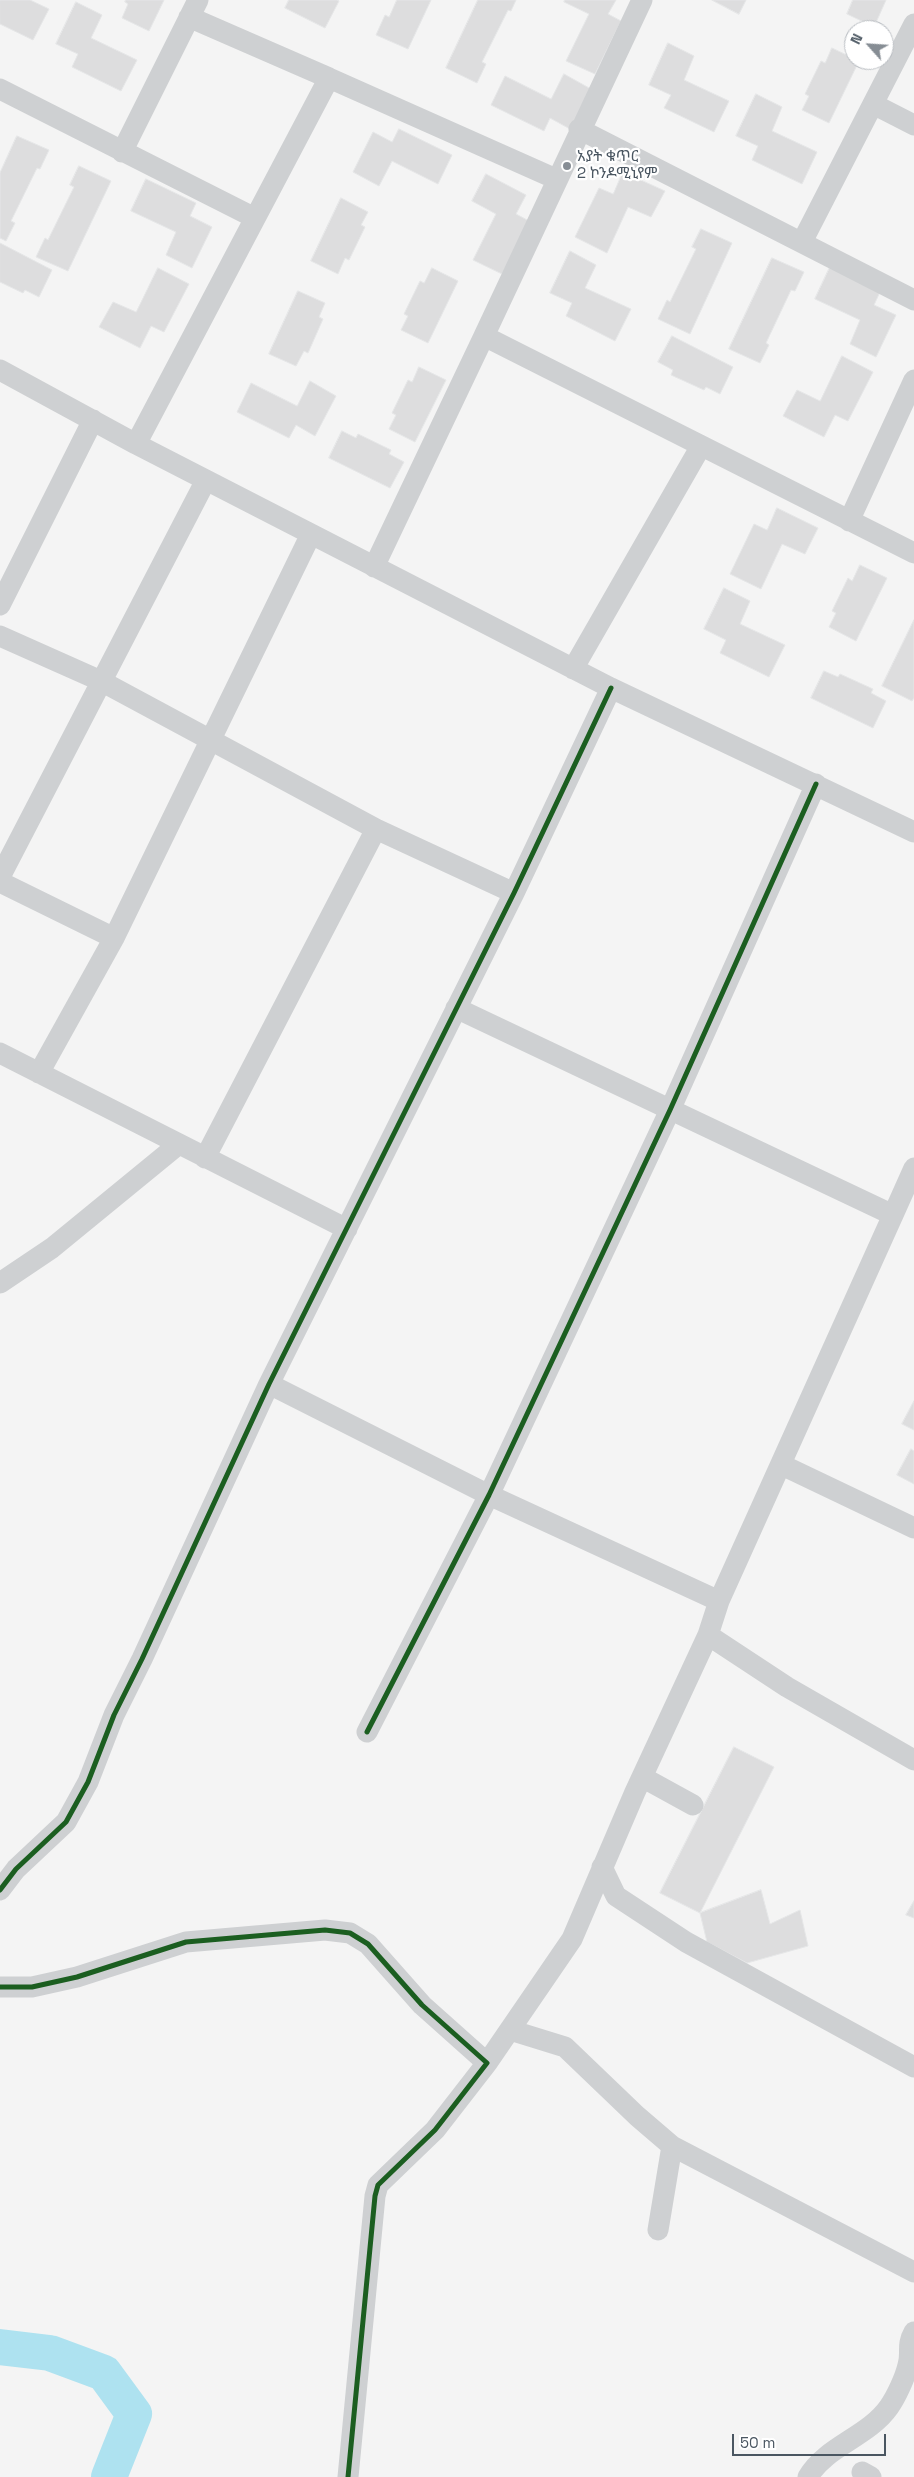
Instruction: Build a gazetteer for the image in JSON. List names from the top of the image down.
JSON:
{
  "places": ["አያት ቁጥር 2 ኮንዶሚኒየም"],
  "scale_bar": "50 m",
  "north": "top left"
}
